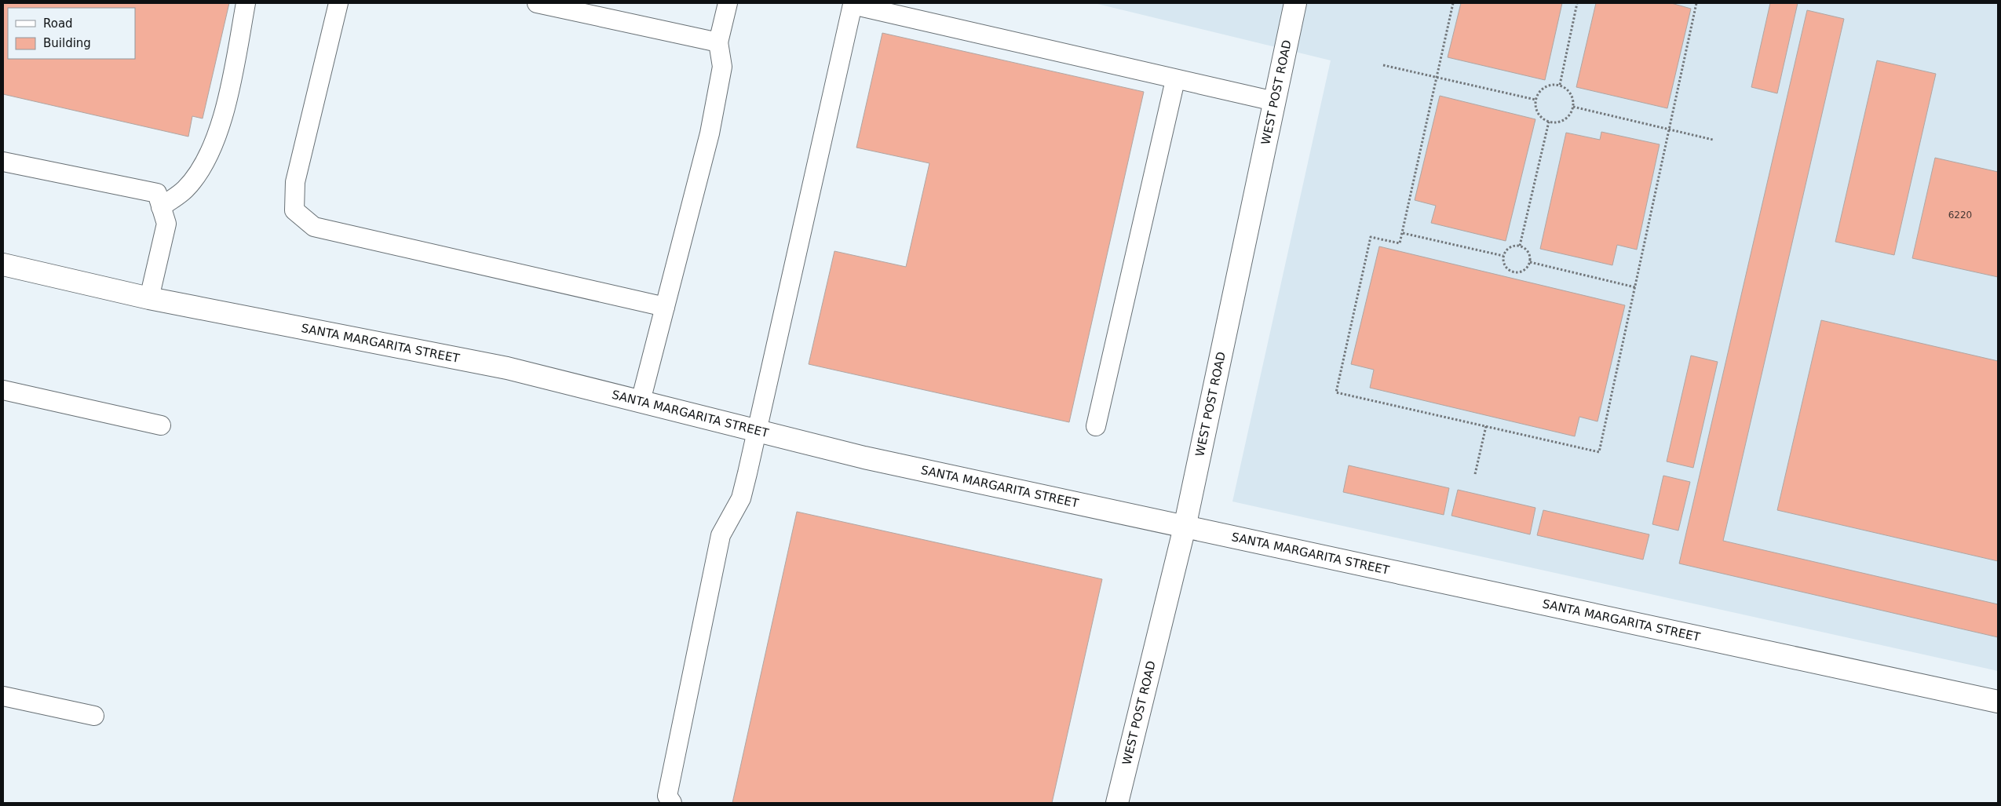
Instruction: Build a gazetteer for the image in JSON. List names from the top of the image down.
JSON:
{
  "streets": {
    "street": ["WEST POST ROAD", "SANTA MARGARITA STREET"]
  },
  "crossings": [
    ["WEST POST ROAD", "SANTA MARGARITA STREET"]
  ],
  "house_numbers": ["6220"],
  "legend": ["Road", "Building"]
}
